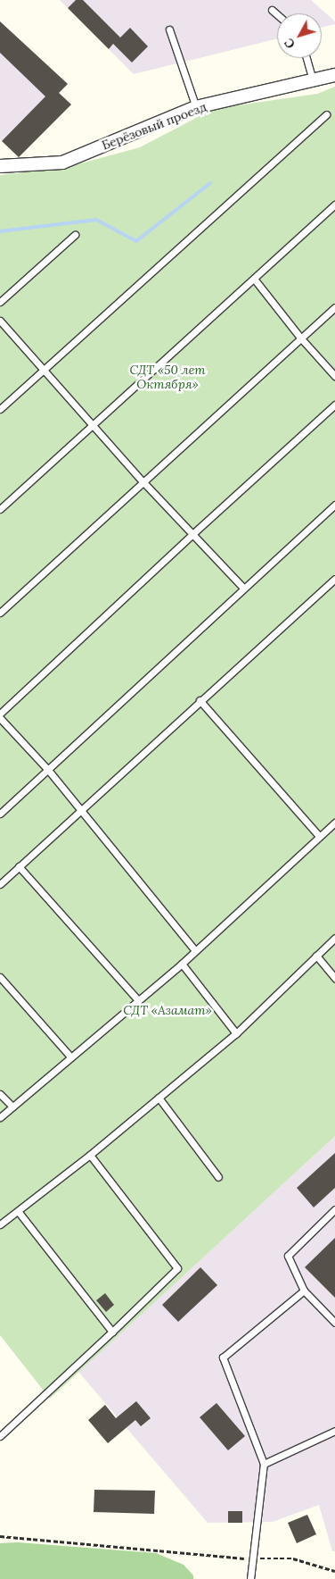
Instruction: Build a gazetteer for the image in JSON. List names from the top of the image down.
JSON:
{
  "streets": {
    "street": ["Берёзовый проезд"]
  },
  "parks": ["СДТ «50 лет Октября»", "СДТ «Азамат»"],
  "north": "bottom left"
}
